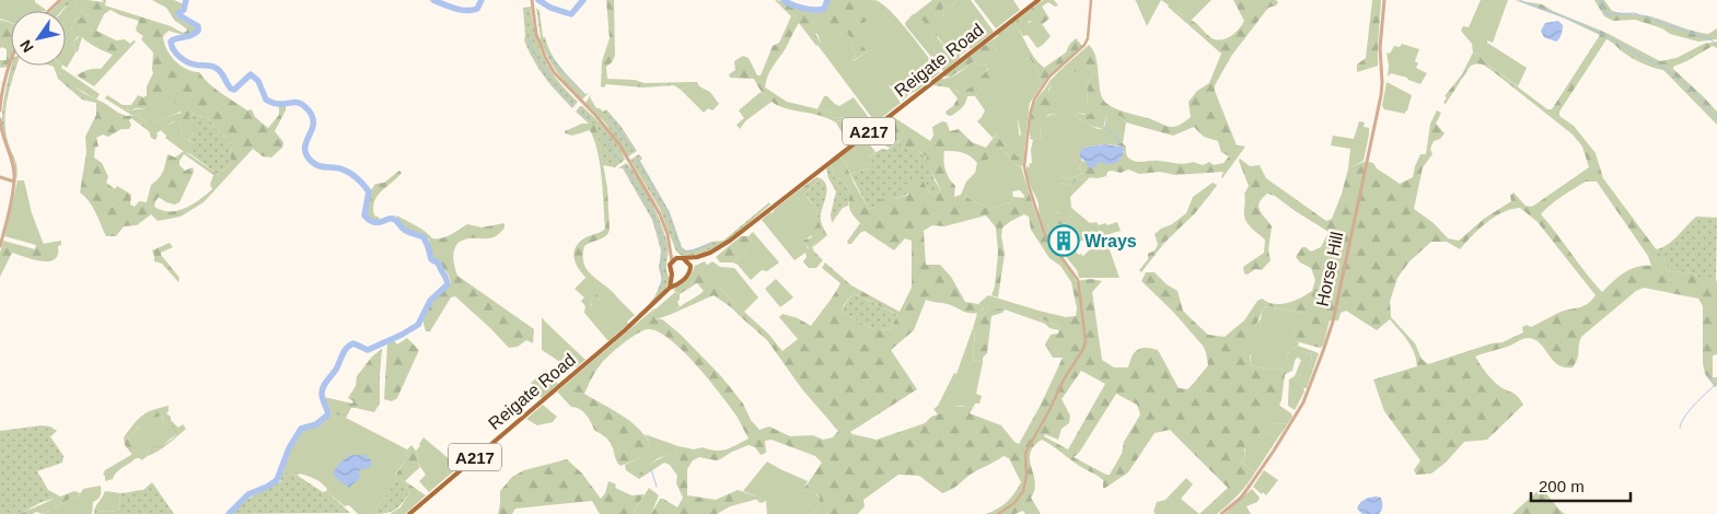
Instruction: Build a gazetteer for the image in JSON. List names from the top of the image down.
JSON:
{
  "streets": {
    "main road": ["Reigate Road", "A217"],
    "street": ["Horse Hill"]
  },
  "places": {
    "building": ["Wrays"]
  },
  "scale_bar": "200 m",
  "north": "bottom left"
}
